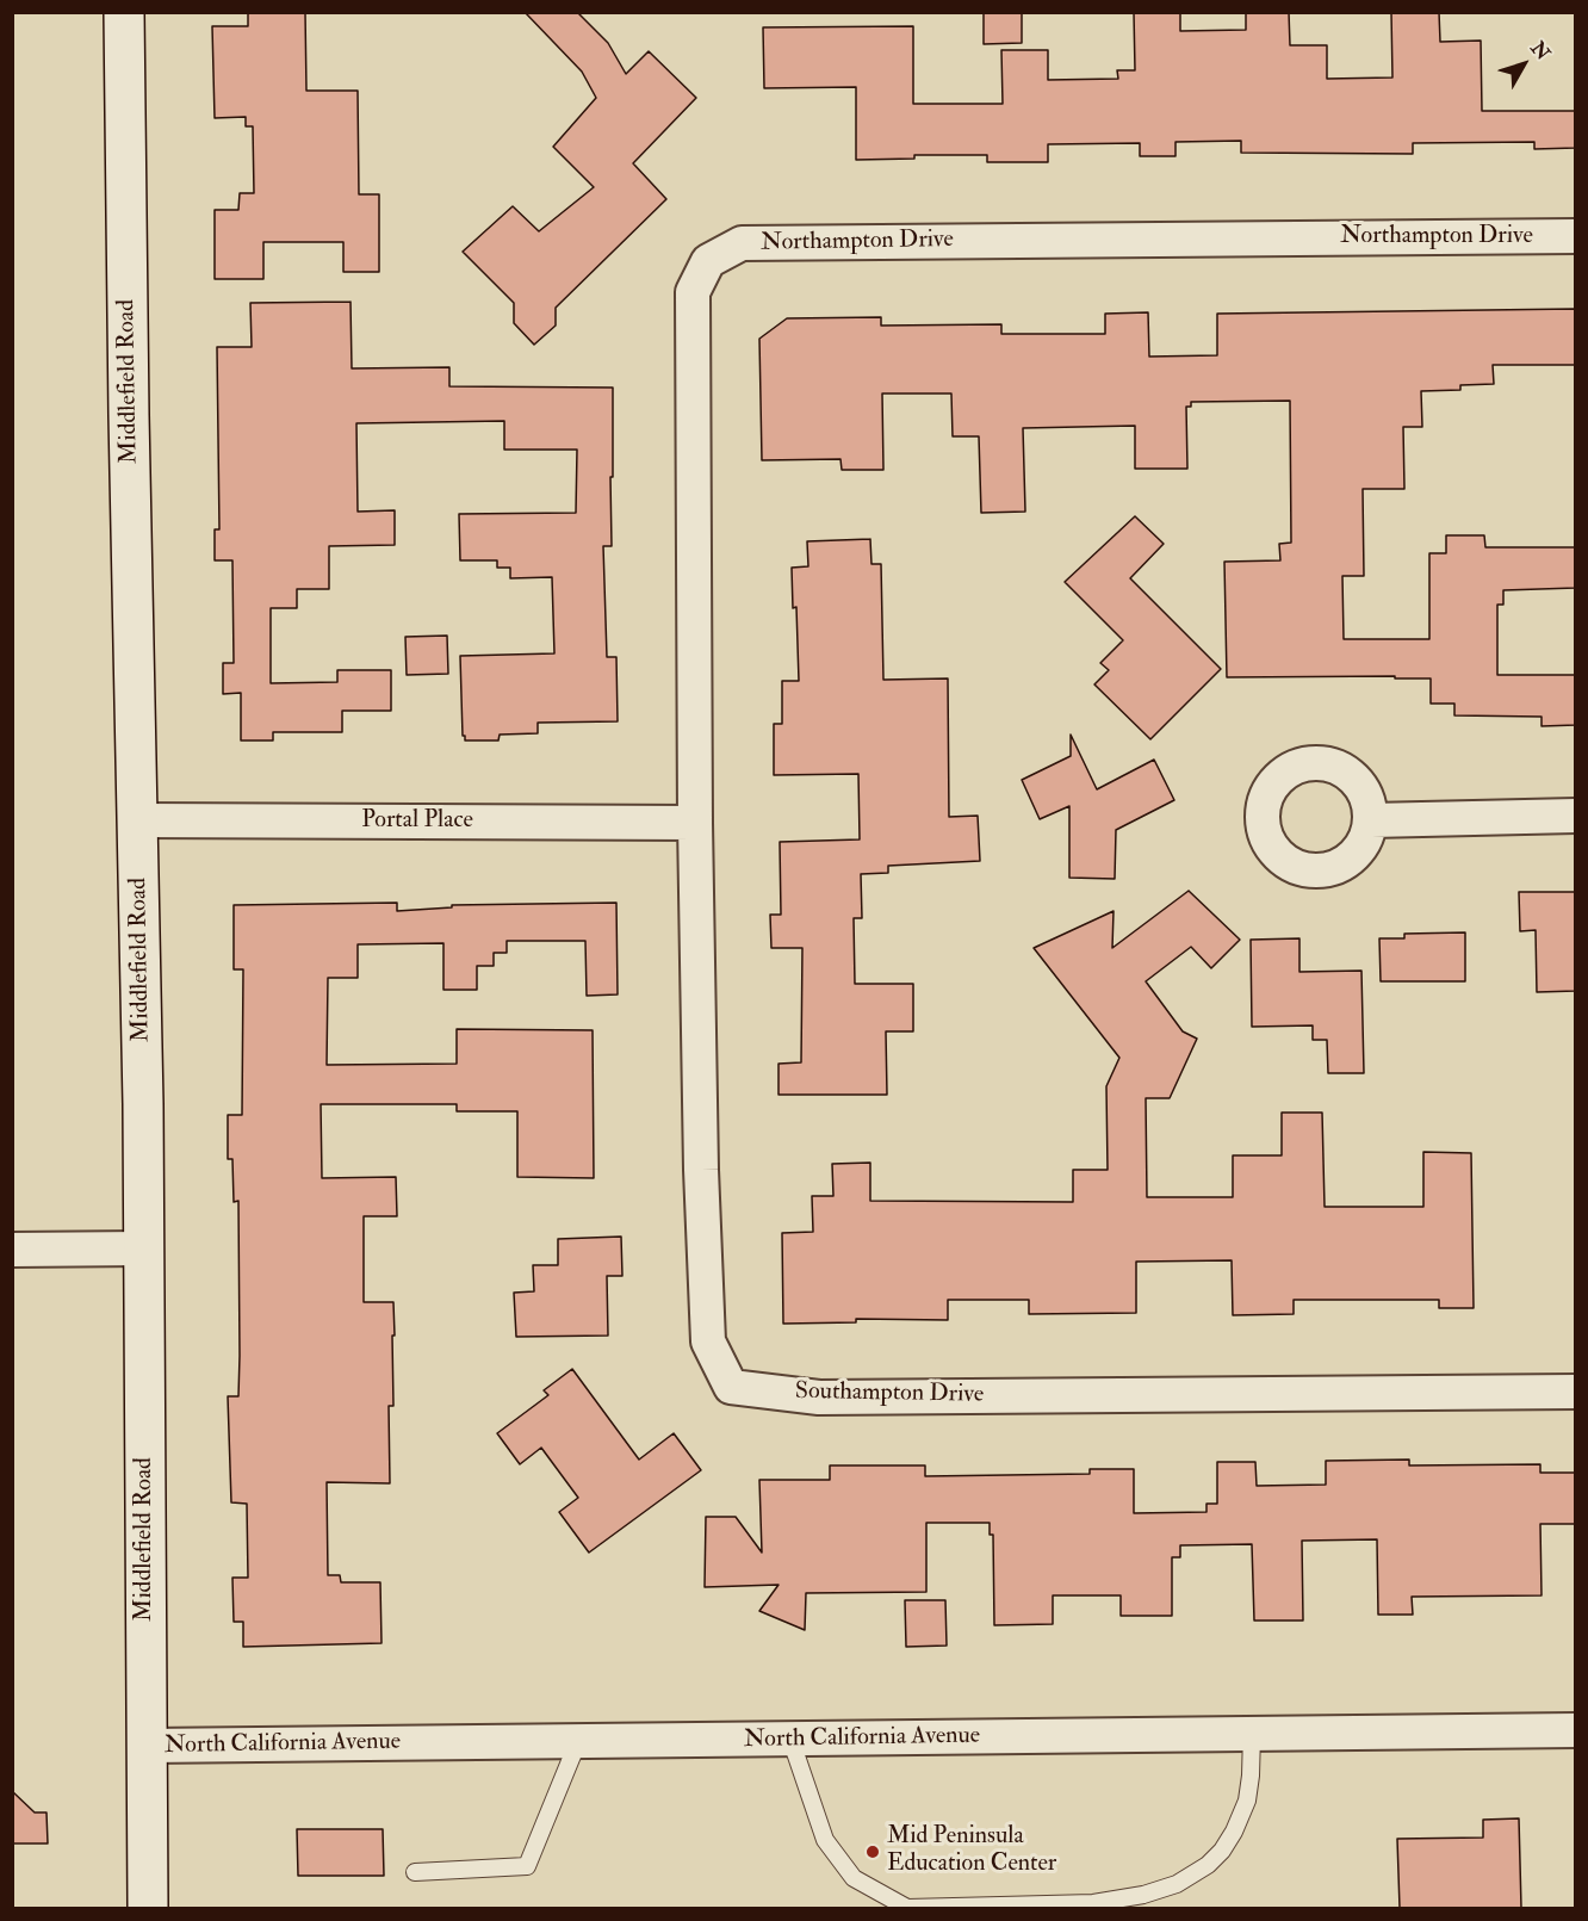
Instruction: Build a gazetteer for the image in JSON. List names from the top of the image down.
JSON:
{
  "streets": {
    "main road": ["Middlefield Road"],
    "street": [
      "Northampton Drive",
      "Portal Place",
      "Southampton Drive",
      "North California Avenue"
    ]
  },
  "crossings": [
    ["Northampton Drive", "Portal Place"],
    ["Northampton Drive", "Southampton Drive"],
    ["Middlefield Road", "Portal Place"],
    ["Middlefield Road", "North California Avenue"],
    ["Portal Place", "Southampton Drive"]
  ],
  "places": ["Mid Peninsula Education Center"],
  "north": "top right"
}
